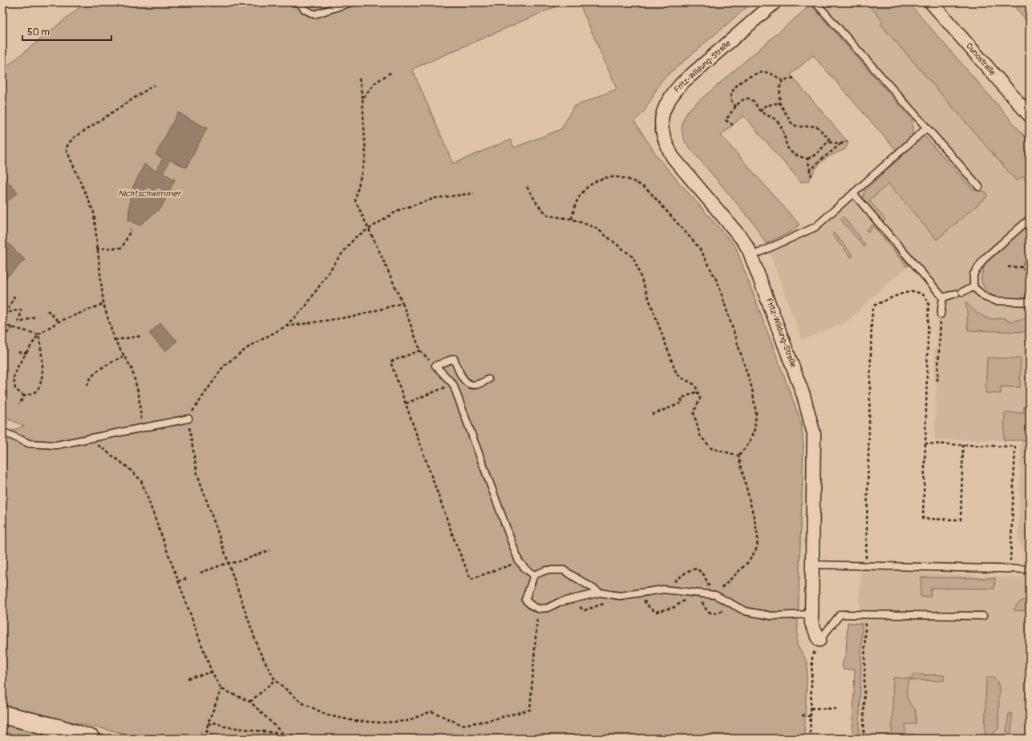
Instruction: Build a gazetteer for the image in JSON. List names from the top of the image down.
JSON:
{
  "streets": {
    "street": ["Cunostraße", "Fritz-Wildung-Straße"]
  },
  "water": ["Nichtschwimmer"],
  "scale_bar": "50 m"
}
